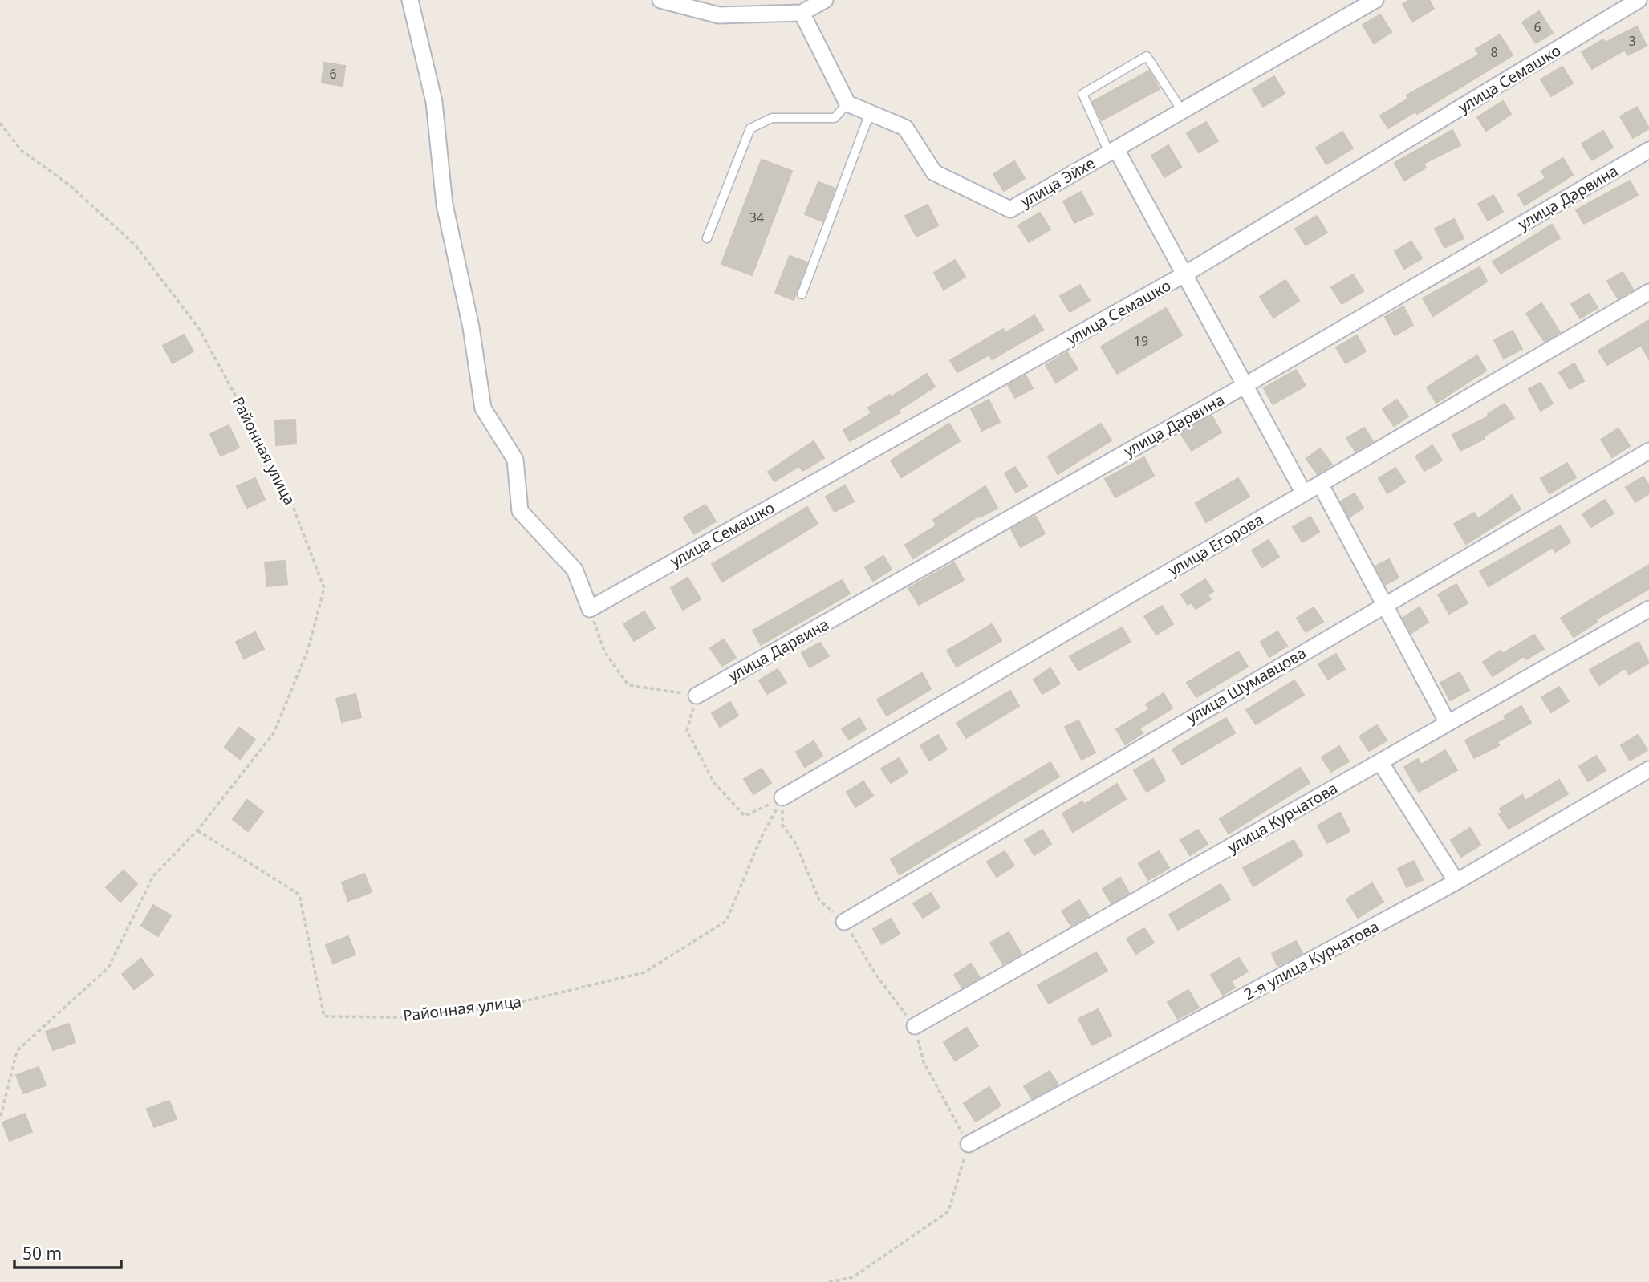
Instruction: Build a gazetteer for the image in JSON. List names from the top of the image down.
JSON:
{
  "streets": {
    "street": [
      "улица Семашко",
      "улица Эйхе",
      "улица Дарвина",
      "улица Егорова",
      "улица Шумавцова",
      "улица Курчатова",
      "2-я улица Курчатова"
    ],
    "path": ["Районная улица"]
  },
  "crossings": [
    ["Районная улица", "улица Егорова"]
  ],
  "house_numbers": [
    "6",
    "3",
    "8",
    "6",
    "34",
    "19"
  ],
  "scale_bar": "50 m"
}
